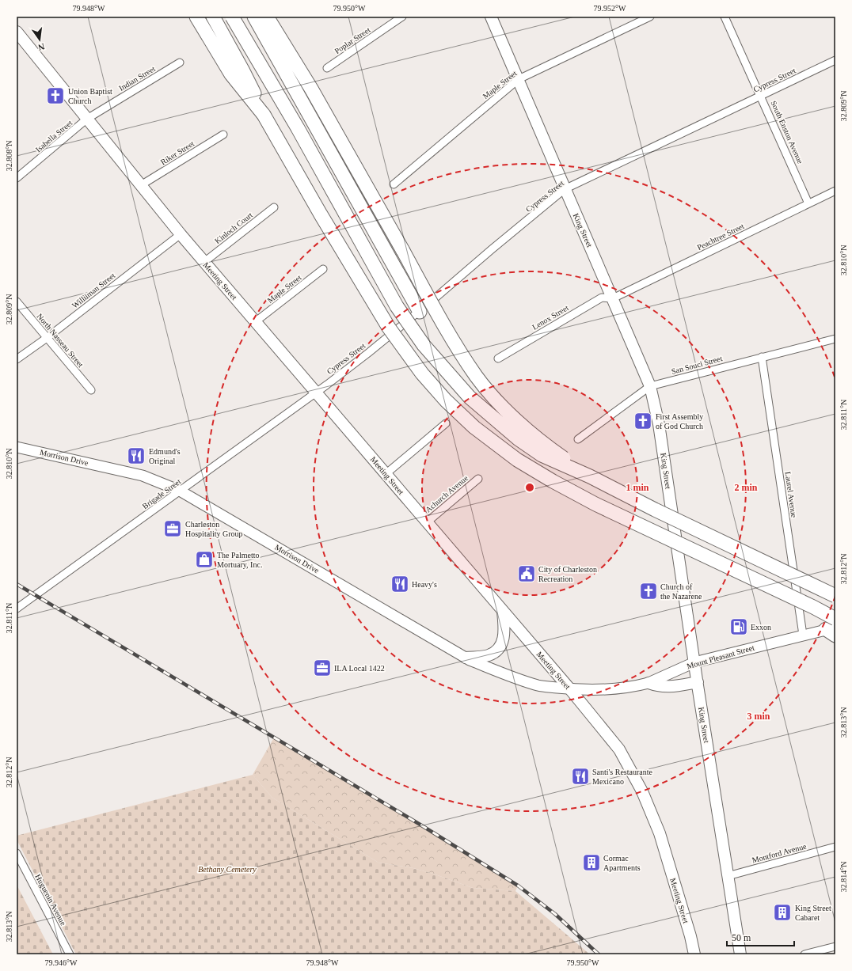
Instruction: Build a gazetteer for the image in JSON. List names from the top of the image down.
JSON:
{
  "streets": {
    "main road": [
      "King Street",
      "Meeting Street",
      "Morrison Drive",
      "Mount Pleasant Street"
    ],
    "street": [
      "Poplar Street",
      "Indian Street",
      "Cypress Street",
      "Maple Street",
      "South Enston Avenue",
      "Isabella Street",
      "Riker Street",
      "Kinloch Court",
      "Peachtree Street",
      "Williiman Street",
      "Lenox Street",
      "North Nasseau Street",
      "San Souci Street",
      "Brigade Street",
      "Achurch Avenue",
      "Laurel Avenue",
      "Montford Avenue",
      "Huguenin Avenue"
    ]
  },
  "crossings": [
    ["Indian Street", "Isabella Street"],
    ["Indian Street", "Meeting Street"],
    ["Cypress Street", "South Enston Avenue"],
    ["Cypress Street", "King Street"],
    ["Cypress Street", "Meeting Street"],
    ["Cypress Street", "Brigade Street"],
    ["Maple Street", "King Street"],
    ["Maple Street", "Meeting Street"],
    ["South Enston Avenue", "Peachtree Street"],
    ["Isabella Street", "Meeting Street"],
    ["Riker Street", "Meeting Street"],
    ["Kinloch Court", "Meeting Street"],
    ["King Street", "Peachtree Street"],
    ["King Street", "Lenox Street"],
    ["King Street", "San Souci Street"],
    ["King Street", "Mount Pleasant Street"],
    ["King Street", "Montford Avenue"],
    ["Peachtree Street", "Lenox Street"],
    ["Meeting Street", "Williiman Street"],
    ["Meeting Street", "Morrison Drive"],
    ["Meeting Street", "Brigade Street"],
    ["Meeting Street", "Achurch Avenue"],
    ["Meeting Street", "Mount Pleasant Street"],
    ["Williiman Street", "North Nasseau Street"],
    ["San Souci Street", "Laurel Avenue"],
    ["Morrison Drive", "Brigade Street"],
    ["Morrison Drive", "Mount Pleasant Street"],
    ["Laurel Avenue", "Mount Pleasant Street"]
  ],
  "parks": ["Bethany Cemetery"],
  "places": {
    "church": ["Union Baptist Church", "First Assembly of God Church", "Church of the Nazarene"],
    "restaurant": ["Edmund's Original", "Heavy's", "Santi's Restaurante Mexicano"],
    "office": ["Charleston Hospitality Group", "ILA Local 1422"],
    "shop": ["The Palmetto Mortuary, Inc."],
    "public building": ["City of Charleston Recreation"],
    "fuel station": ["Exxon"],
    "building": ["Cormac Apartments", "King Street Cabaret"]
  },
  "scale_bar": "50 m",
  "north": "bottom",
  "coordinates": [
    "79.948°W",
    "79.950°W",
    "79.952°W",
    "32.809°N",
    "32.808°N",
    "32.810°N",
    "32.811°N",
    "32.812°N",
    "32.813°N",
    "32.814°N",
    "79.946°W"
  ],
  "rings": ["1 min", "2 min", "3 min"]
}
